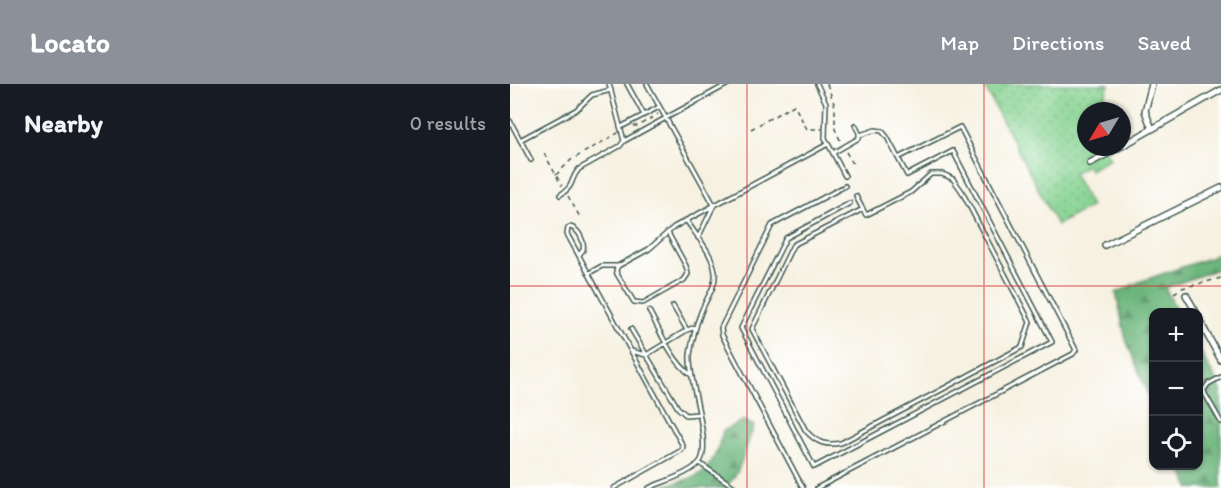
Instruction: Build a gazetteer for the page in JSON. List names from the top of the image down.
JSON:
{
  "north": "bottom left",
  "page": {
    "header": "Locato",
    "nav": ["Map", "Directions", "Saved"],
    "heading": ["Nearby", "0 results"],
    "map_buttons": ["+", "−"]
  }
}
